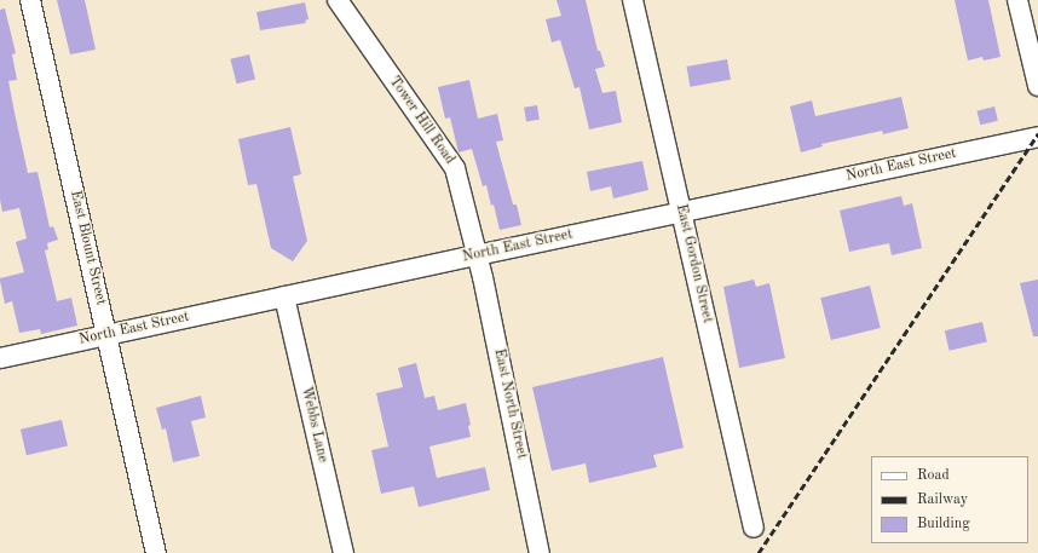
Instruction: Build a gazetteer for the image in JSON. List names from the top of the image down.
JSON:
{
  "streets": {
    "street": [
      "Tower Hill Road",
      "North East Street",
      "East Blount Street",
      "East Gordon Street",
      "East North Street",
      "Webbs Lane"
    ]
  },
  "crossings": [
    ["Tower Hill Road", "North East Street"],
    ["Tower Hill Road", "East North Street"],
    ["North East Street", "East Blount Street"],
    ["North East Street", "East Gordon Street"],
    ["North East Street", "East North Street"],
    ["North East Street", "Webbs Lane"]
  ],
  "legend": ["Road", "Railway", "Building"]
}
